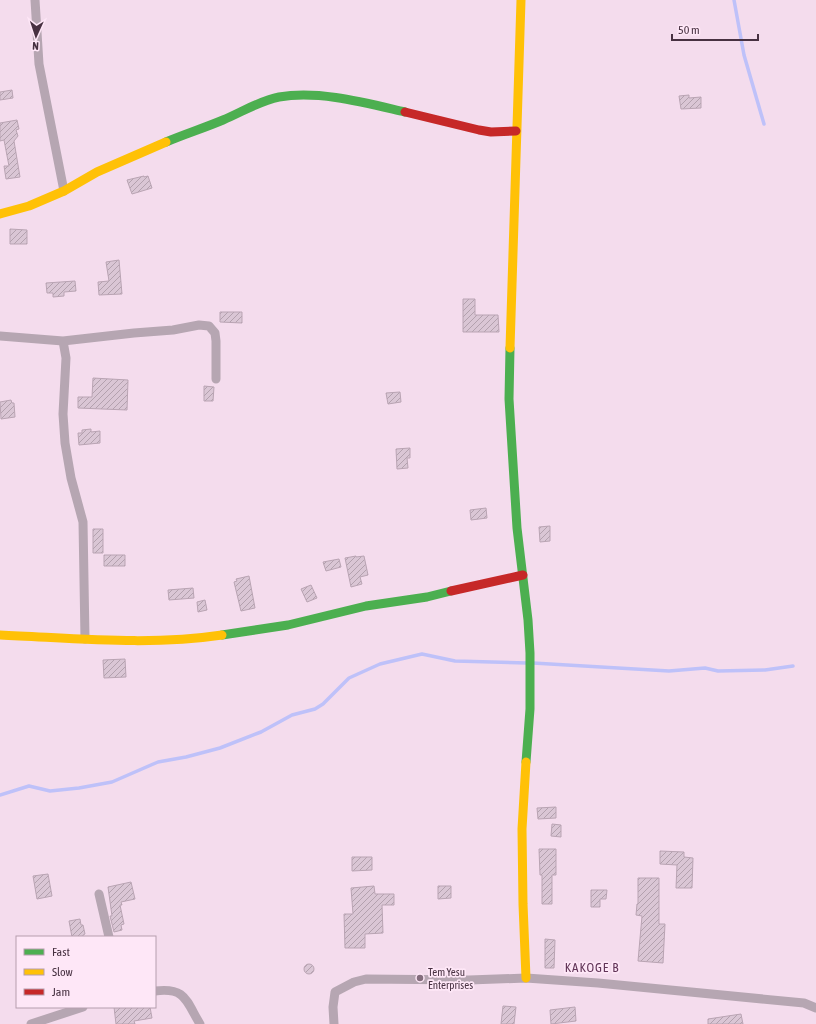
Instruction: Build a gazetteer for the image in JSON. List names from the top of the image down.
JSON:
{
  "districts": ["KAKOGE B"],
  "places": ["Tem Yesu Enterprises"],
  "legend": ["Fast", "Slow", "Jam"],
  "scale_bar": "50 m",
  "north": "bottom"
}
